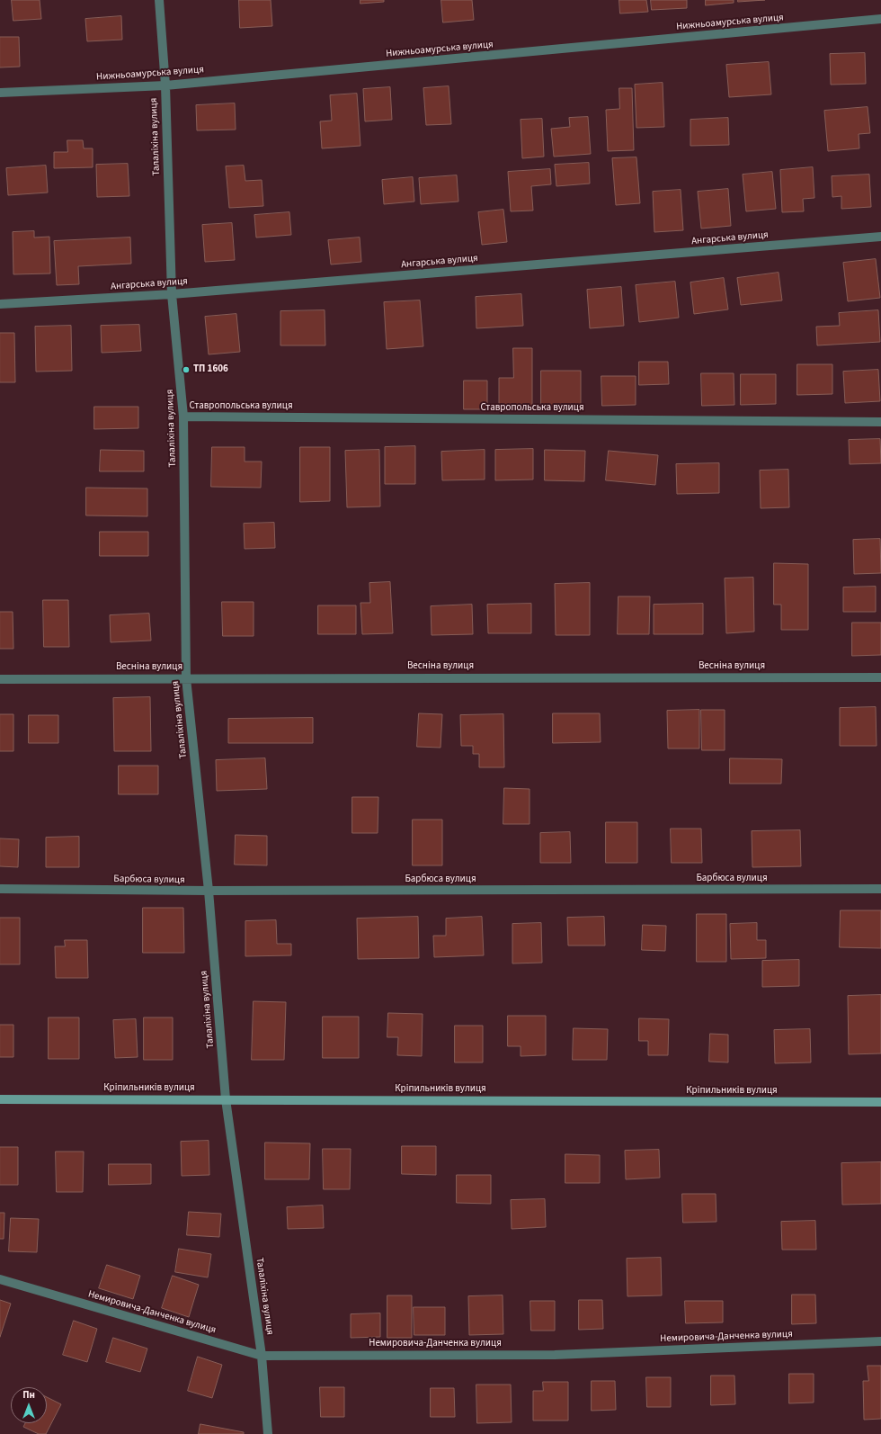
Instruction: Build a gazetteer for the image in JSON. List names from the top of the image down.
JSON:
{
  "streets": {
    "street": [
      "Нижньоамурська вулиця",
      "Талаліхіна вулиця",
      "Ангарська вулиця",
      "Ставропольська вулиця",
      "Весніна вулиця",
      "Барбюса вулиця",
      "Кріпильників вулиця",
      "Немировича-Данченка вулиця"
    ]
  },
  "crossings": [
    ["Нижньоамурська вулиця", "Талаліхіна вулиця"],
    ["Талаліхіна вулиця", "Ангарська вулиця"],
    ["Талаліхіна вулиця", "Ставропольська вулиця"],
    ["Талаліхіна вулиця", "Весніна вулиця"],
    ["Талаліхіна вулиця", "Барбюса вулиця"],
    ["Талаліхіна вулиця", "Кріпильників вулиця"],
    ["Талаліхіна вулиця", "Немировича-Данченка вулиця"]
  ],
  "places": ["ТП 1606"],
  "north": "top"
}
